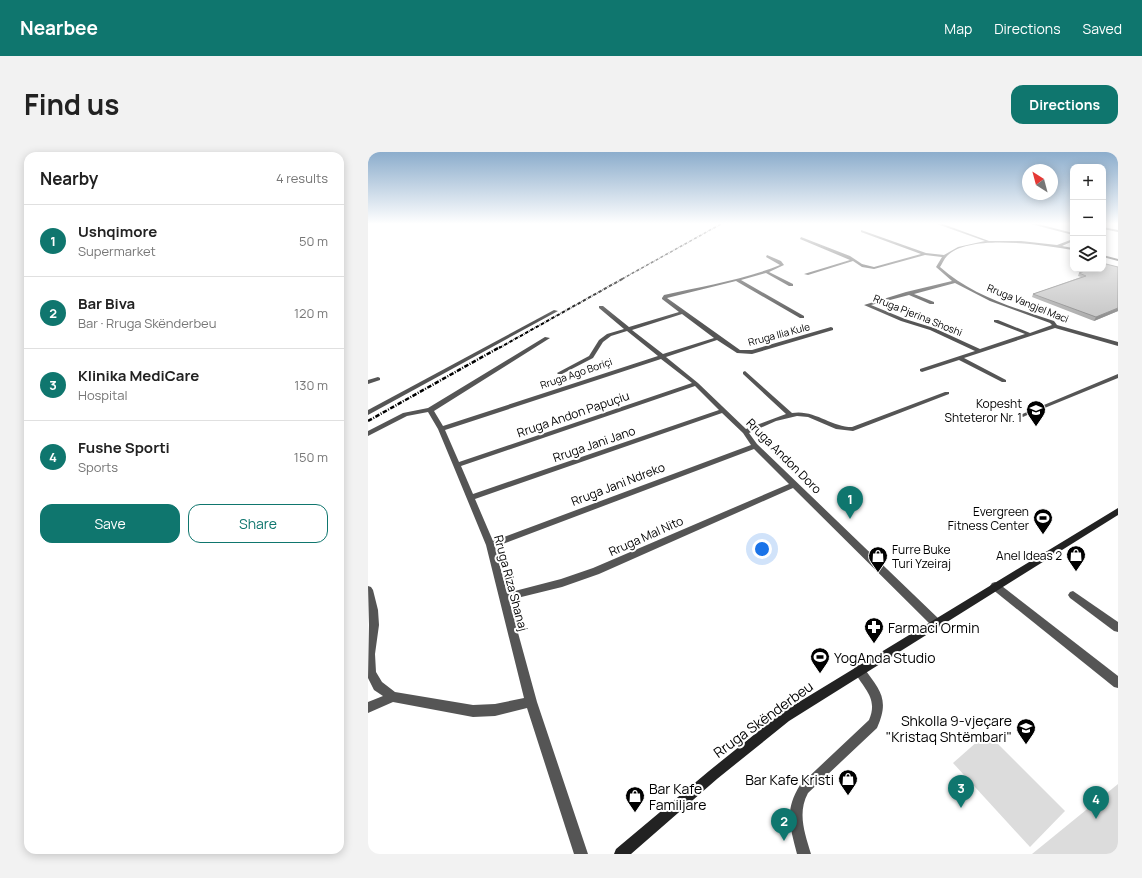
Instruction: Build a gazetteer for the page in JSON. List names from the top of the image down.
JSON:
{
  "streets": {
    "street": [
      "Rruga Vangjel Maci",
      "Rruga Pjerina Shoshi",
      "Rruga Ilia Kule",
      "Rruga Ago Boriçi",
      "Rruga Andon Papuçiu",
      "Rruga Jani Jano",
      "Rruga Andon Doro",
      "Rruga Jani Ndreko",
      "Rruga Mal Nito",
      "Rruga Riza Shanaj",
      "Rruga Skënderbeu"
    ]
  },
  "crossings": [
    ["Rruga Vangjel Maci", "Rruga Pjerina Shoshi"],
    ["Rruga Ilia Kule", "Rruga Ago Boriçi"],
    ["Rruga Ago Boriçi", "Rruga Andon Doro"],
    ["Rruga Ago Boriçi", "Rruga Riza Shanaj"],
    ["Rruga Andon Papuçiu", "Rruga Andon Doro"],
    ["Rruga Andon Papuçiu", "Rruga Riza Shanaj"],
    ["Rruga Jani Jano", "Rruga Andon Doro"],
    ["Rruga Jani Jano", "Rruga Riza Shanaj"],
    ["Rruga Andon Doro", "Rruga Jani Ndreko"],
    ["Rruga Andon Doro", "Rruga Mal Nito"],
    ["Rruga Andon Doro", "Rruga Skënderbeu"],
    ["Rruga Jani Ndreko", "Rruga Riza Shanaj"],
    ["Rruga Mal Nito", "Rruga Riza Shanaj"]
  ],
  "places": {
    "school or university": ["Kopesht Shteteror Nr. 1", "Shkolla 9-vjeçare \"Kristaq Shtëmbari\""],
    "sports": ["Evergreen Fitness Center", "YogAnda Studio"],
    "shop": [
      "Anel Ideas 2",
      "Furre Buke Turi Yzeiraj",
      "Bar Kafe Kristi",
      "Bar Kafe Familjare"
    ],
    "pharmacy": ["Farmaci Ormin"]
  },
  "north": "top left",
  "page": {
    "header": "Nearbee",
    "nav": ["Map", "Directions", "Saved"],
    "title": "Find us",
    "buttons": [
      "Directions",
      ["Save", "Share"]
    ],
    "heading": ["Nearby", "4 results"],
    "map_buttons": ["+", "−"],
    "list": [
      {
        "mark": "1",
        "name": "Ushqimore",
        "note": "Supermarket",
        "value": "50 m"
      },
      {
        "mark": "2",
        "name": "Bar Biva",
        "note": "Bar · Rruga Skënderbeu",
        "value": "120 m"
      },
      {
        "mark": "3",
        "name": "Klinika MediCare",
        "note": "Hospital",
        "value": "130 m"
      },
      {
        "mark": "4",
        "name": "Fushe Sporti",
        "note": "Sports",
        "value": "150 m"
      }
    ],
    "pins": [
      "1",
      "3",
      "4",
      "2"
    ]
  }
}
